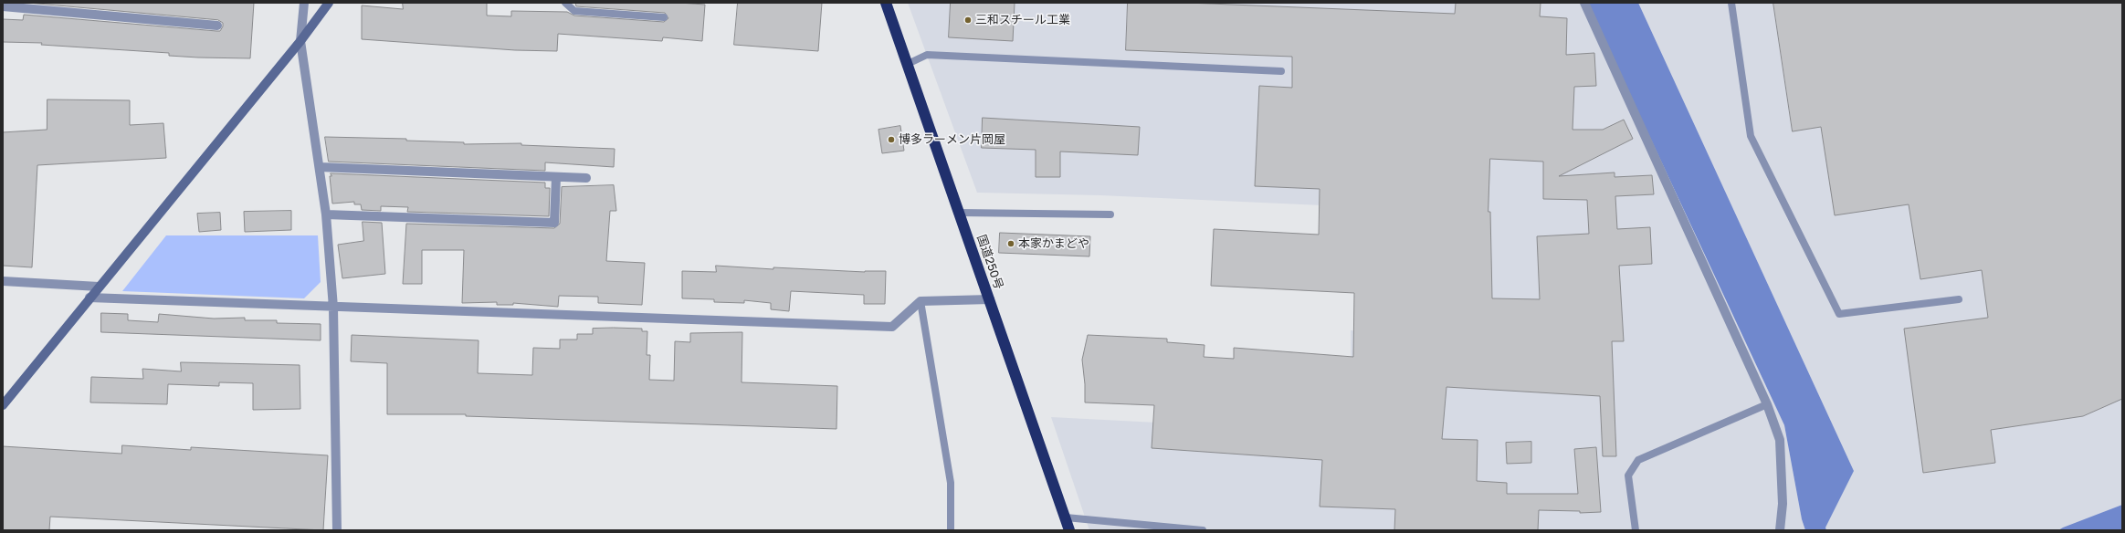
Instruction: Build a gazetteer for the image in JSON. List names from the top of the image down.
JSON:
{
  "streets": {
    "highway": ["国道250号"]
  },
  "places": ["三和スチール工業", "博多ラーメン片岡屋", "本家かまどや"]
}
